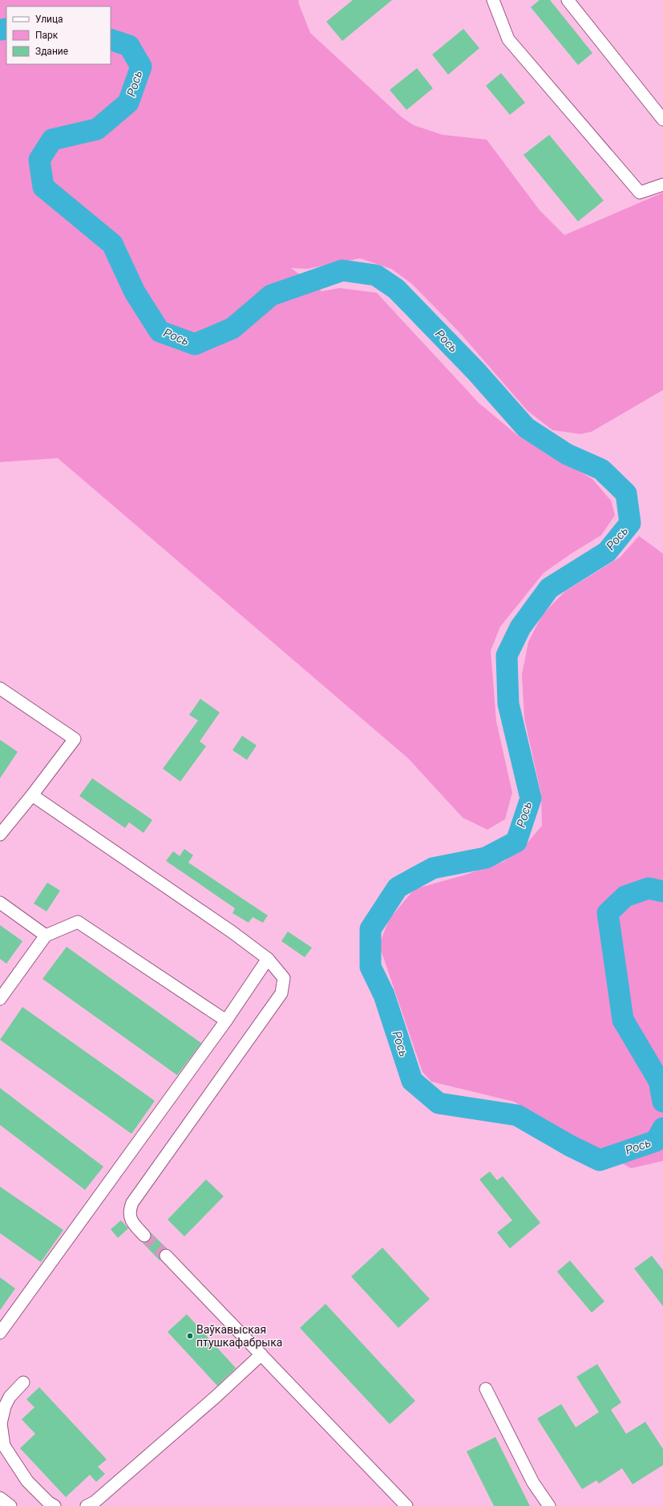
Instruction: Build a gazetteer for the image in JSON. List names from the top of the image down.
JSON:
{
  "water": ["Рось"],
  "places": ["Ваўкавыская птушкафабрыка"],
  "legend": ["Улица", "Парк", "Здание"]
}
